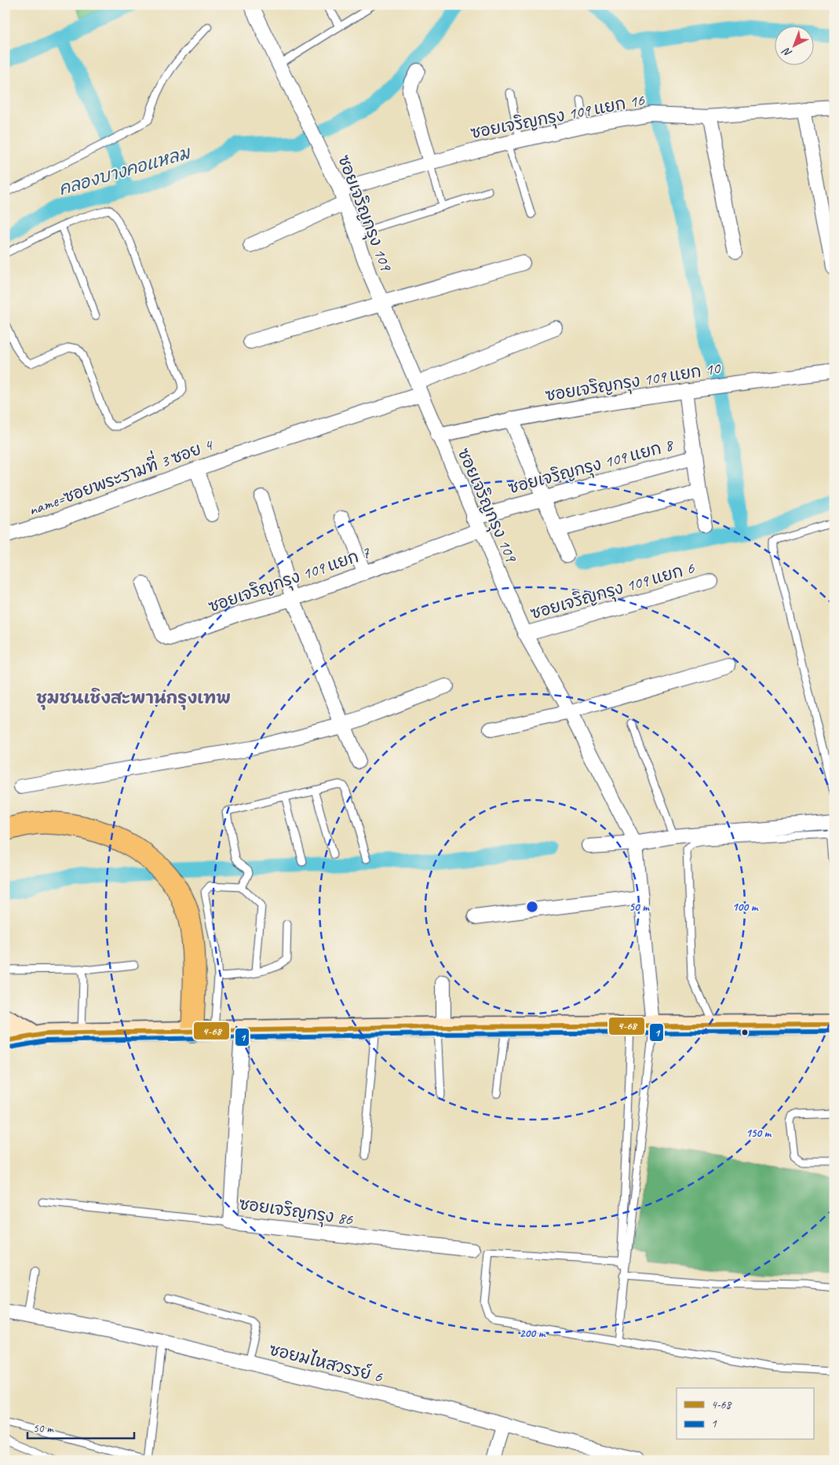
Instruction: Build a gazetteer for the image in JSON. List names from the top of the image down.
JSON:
{
  "streets": {
    "street": [
      "ซอยเจริญกรุง 109 แยก 16",
      "ซอยเจริญกรุง 109",
      "ซอยเจริญกรุง 109 แยก 10",
      "ซอยเจริญกรุง 109 แยก 8",
      "name=ซอยพระรามที่ 3 ซอย 4",
      "ซอยเจริญกรุง 109 แยก 7",
      "ซอยเจริญกรุง 109 แยก 6",
      "ซอยเจริญกรุง 86",
      "ซอยมไหสวรรย์ 6"
    ]
  },
  "crossings": [
    ["ซอยเจริญกรุง 109 แยก 16", "ซอยเจริญกรุง 109"],
    ["ซอยเจริญกรุง 109", "ซอยเจริญกรุง 109 แยก 10"],
    ["ซอยเจริญกรุง 109", "ซอยเจริญกรุง 109 แยก 8"],
    ["ซอยเจริญกรุง 109", "name=ซอยพระรามที่ 3 ซอย 4"],
    ["ซอยเจริญกรุง 109", "ซอยเจริญกรุง 109 แยก 7"],
    ["ซอยเจริญกรุง 109", "ซอยเจริญกรุง 109 แยก 6"]
  ],
  "districts": ["ชุมชนเชิงสะพานกรุงเทพ"],
  "water": ["คลองบางคอแหลม"],
  "lines": ["transit line 4-68", "transit line 1"],
  "legend": ["4-68", "1"],
  "scale_bar": "50 m",
  "north": "bottom left",
  "rings": [
    "50 m",
    "100 m",
    "150 m",
    "200 m"
  ]
}
